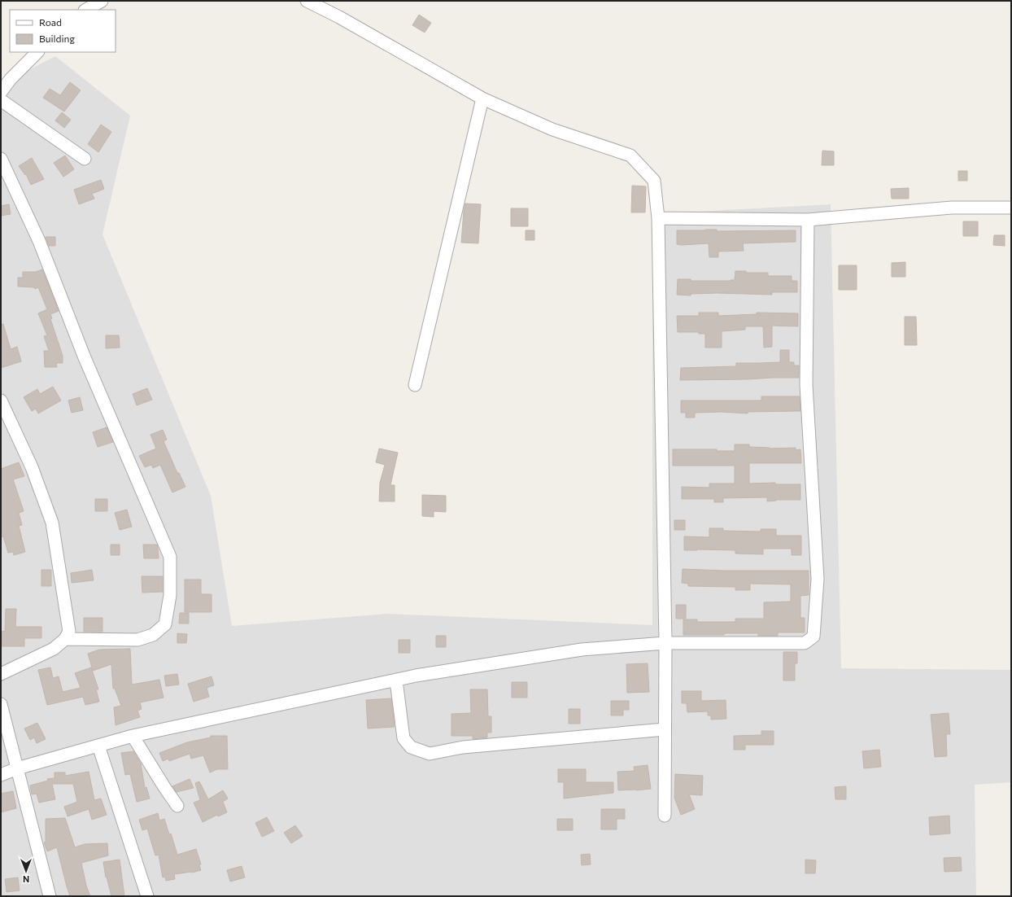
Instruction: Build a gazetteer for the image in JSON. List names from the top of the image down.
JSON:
{
  "legend": ["Road", "Building"],
  "north": "bottom"
}
